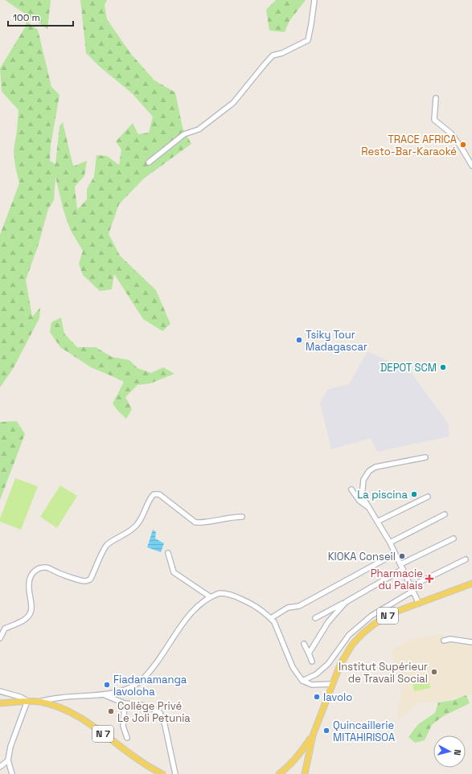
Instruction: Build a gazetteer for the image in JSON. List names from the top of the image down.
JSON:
{
  "streets": {
    "main road": ["N 7"]
  },
  "places": {
    "other": [
      "TRACE AFRICA Resto-Bar-Karaoké",
      "Tsiky Tour Madagascar",
      "DEPOT SCM",
      "La piscina",
      "KIOKA Conseil",
      "Institut Supérieur de Travail Social",
      "Fiadanamanga Iavoloha",
      "Iavolo",
      "Collège Privé Le Joli Petunia",
      "Quincaillerie MITAHIRISOA"
    ],
    "health": ["Pharmacie du Palais"]
  },
  "scale_bar": "100 m",
  "north": "right"
}
